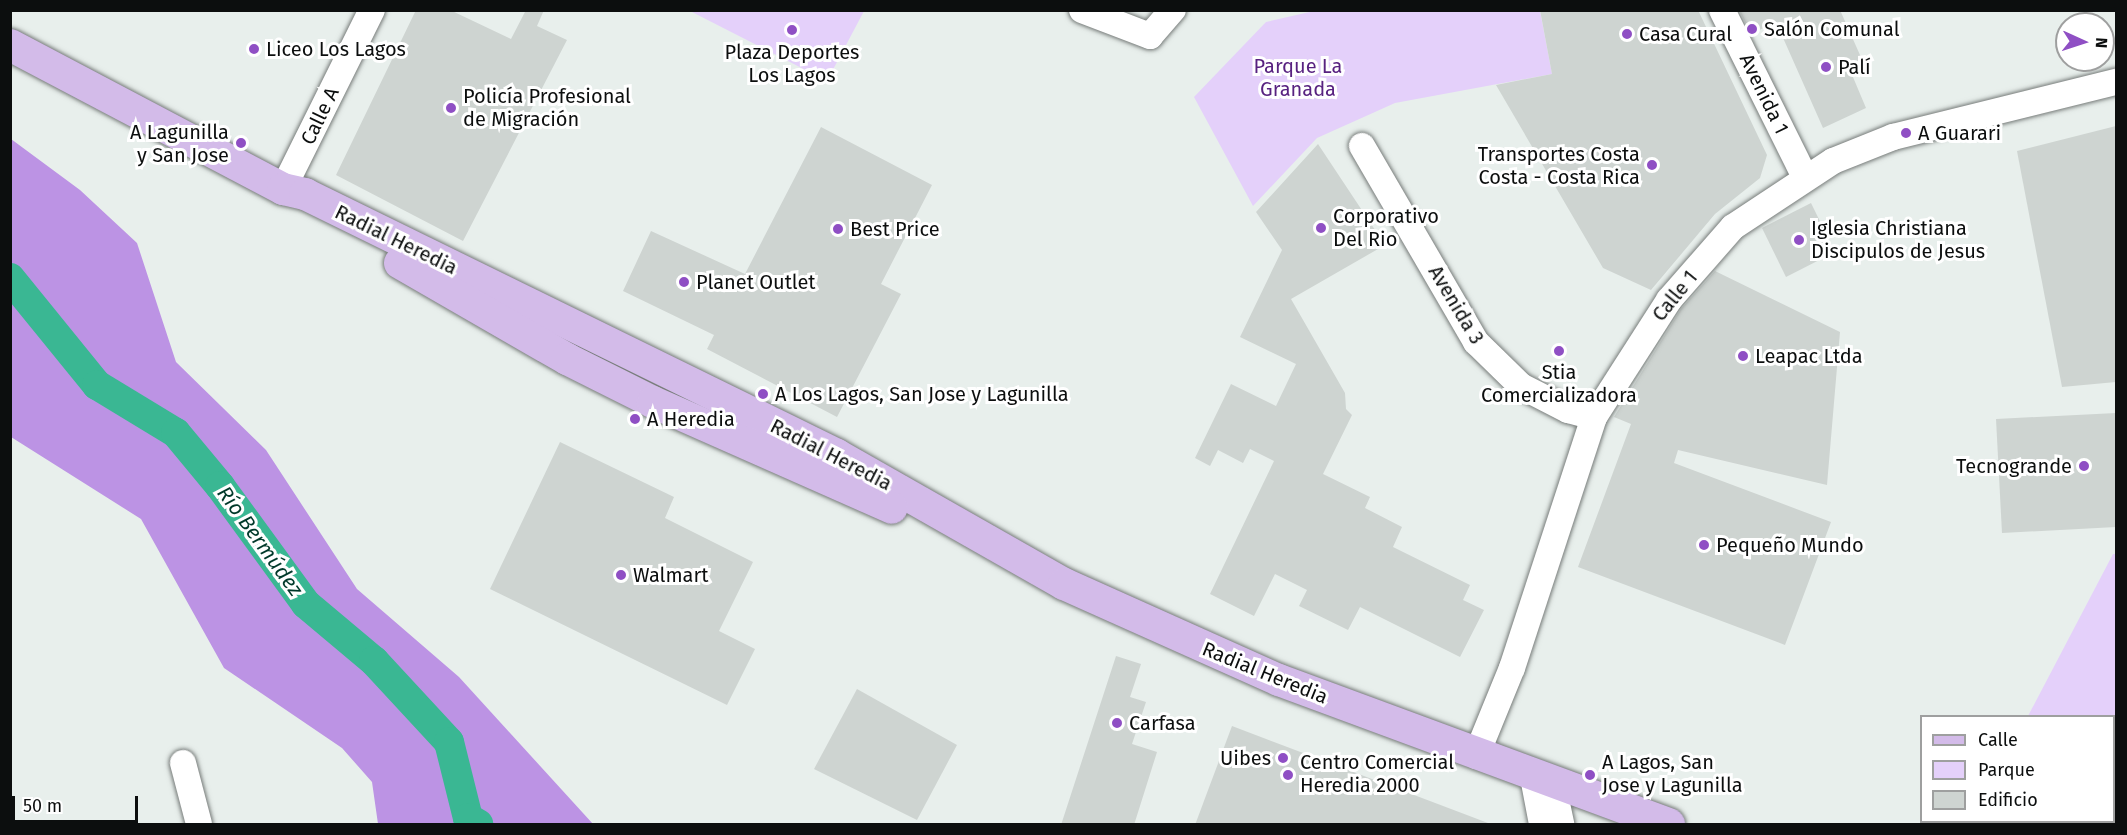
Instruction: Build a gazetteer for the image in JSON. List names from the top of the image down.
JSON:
{
  "streets": {
    "main road": ["Radial Heredia"],
    "street": [
      "Avenida 1",
      "Calle A",
      "Calle 1",
      "Avenida 3"
    ]
  },
  "crossings": [
    ["Avenida 1", "Calle 1"],
    ["Calle A", "Radial Heredia"],
    ["Radial Heredia", "Calle 1"],
    ["Calle 1", "Avenida 3"]
  ],
  "water": ["Río Bermúdez"],
  "parks": ["Parque La Granada"],
  "places": [
    "Salón Comunal",
    "Plaza Deportes Los Lagos",
    "Casa Cural",
    "Liceo Los Lagos",
    "Palí",
    "Policía Profesional de Migración",
    "A Guarari",
    "A Lagunilla y San Jose",
    "Transportes Costa Costa - Costa Rica",
    "Corporativo Del Rio",
    "Best Price",
    "Iglesia Christiana Discipulos de Jesus",
    "Planet Outlet",
    "Stia Comercializadora",
    "Leapac Ltda",
    "A Los Lagos, San Jose y Lagunilla",
    "A Heredia",
    "Tecnogrande",
    "Pequeño Mundo",
    "Walmart",
    "Carfasa",
    "Uibes",
    "Centro Comercial Heredia 2000",
    "A Lagos, San Jose y Lagunilla"
  ],
  "legend": ["Calle", "Parque", "Edificio"],
  "scale_bar": "50 m",
  "north": "right"
}
